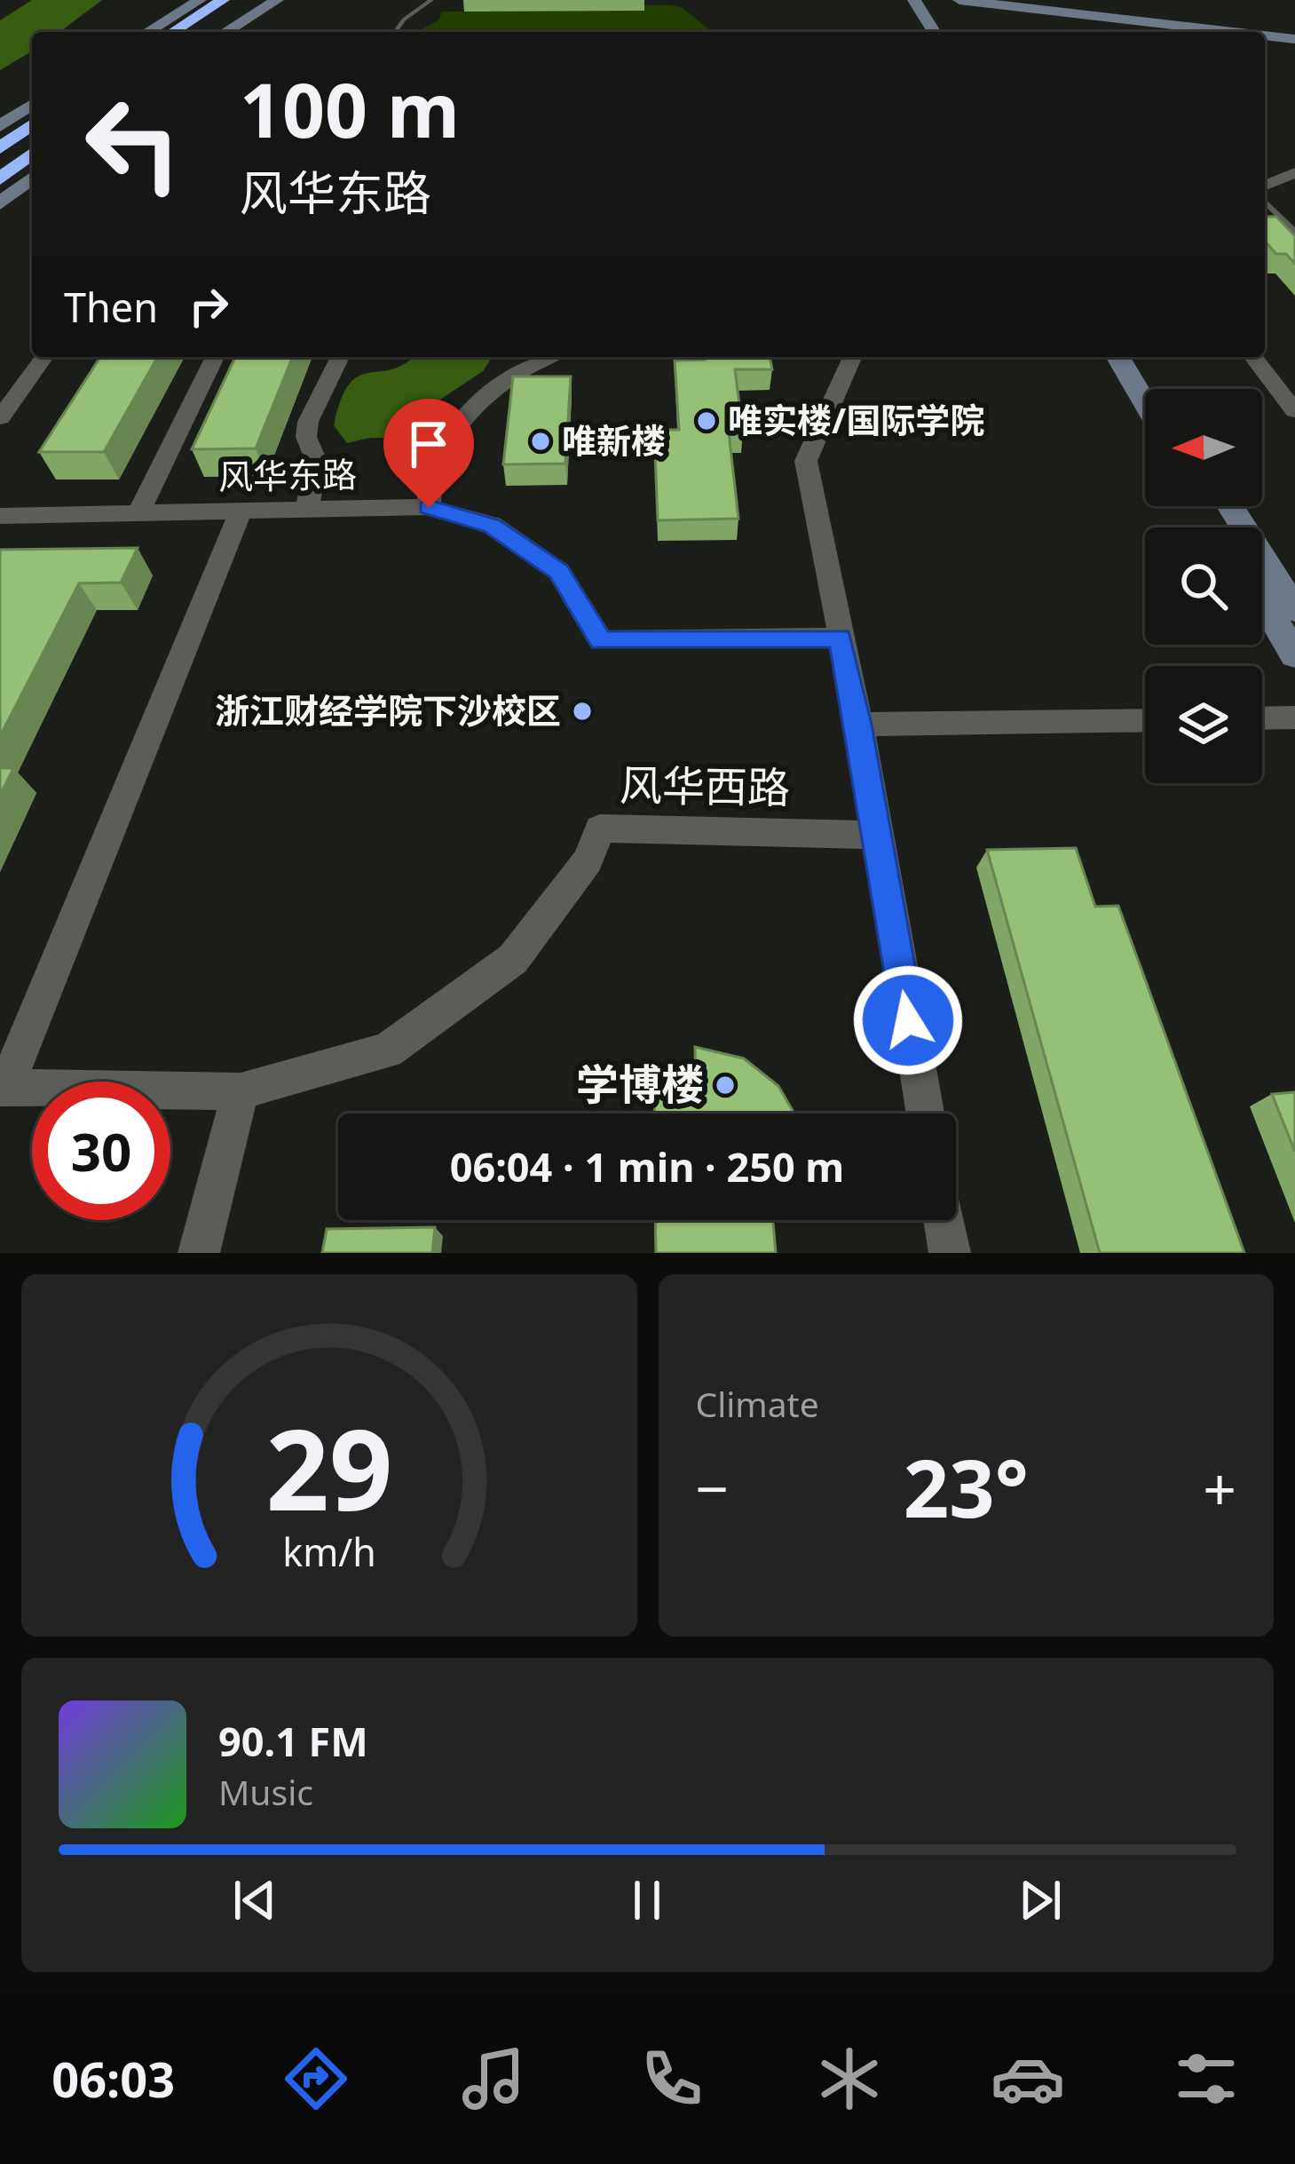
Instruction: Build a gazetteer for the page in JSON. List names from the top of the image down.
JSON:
{
  "streets": {
    "street": ["风华东路", "风华西路"]
  },
  "places": [
    "唯实楼/国际学院",
    "唯新楼",
    "浙江财经学院下沙校区",
    "学博楼"
  ],
  "north": "left",
  "page": {
    "turn": ["100 m", "风华东路"],
    "then": "Then",
    "limit": "30",
    "trip": "06:04 · 1 min · 250 m",
    "tile": "Climate",
    "heat": ["−", "23°", "+"],
    "song": ["90.1 FM", "Music"],
    "tabs": "06:03",
    "gauge": ["29", "km/h"]
  }
}
